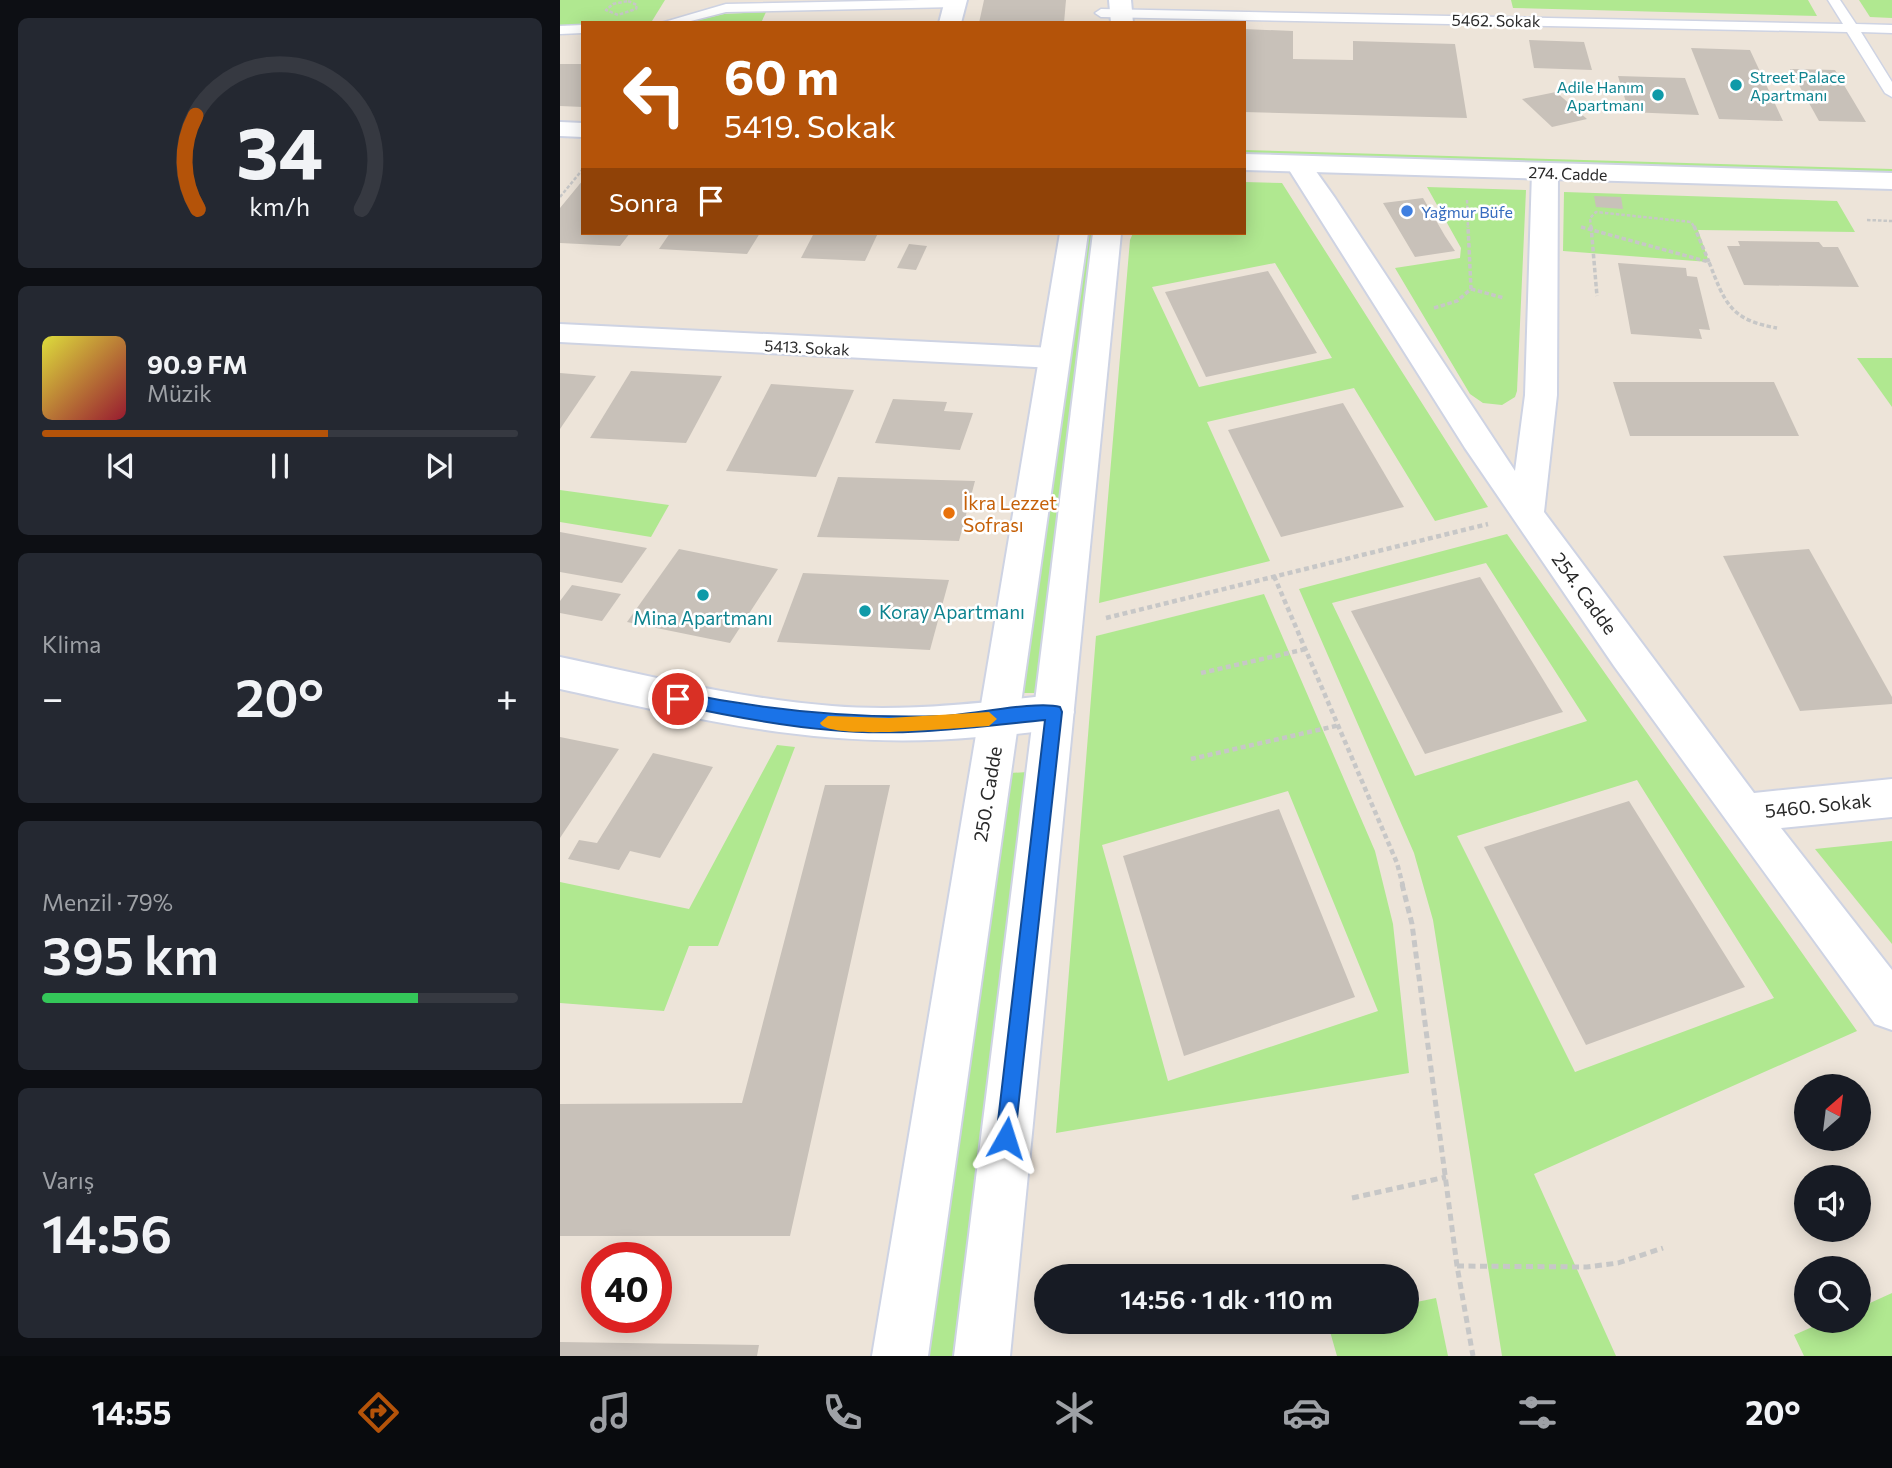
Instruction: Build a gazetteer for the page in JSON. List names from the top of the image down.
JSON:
{
  "streets": {
    "street": [
      "274. Cadde",
      "5413. Sokak",
      "254. Cadde",
      "250. Cadde",
      "5460. Sokak"
    ],
    "lane": ["5462. Sokak"]
  },
  "crossings": [
    ["274. Cadde", "254. Cadde"],
    ["5413. Sokak", "250. Cadde"],
    ["254. Cadde", "5460. Sokak"]
  ],
  "places": [
    "Street Palace Apartmanı",
    "Adile Hanım Apartmanı",
    "Yağmur Büfe",
    "İkra Lezzet Sofrası",
    "Mina Apartmanı",
    "Koray Apartmanı"
  ],
  "north": "top right",
  "page": {
    "turn": ["60 m", "5419. Sokak"],
    "then": "Sonra",
    "song": ["90.9 FM", "Müzik"],
    "tile": [
      "Klima",
      ["Menzil · 79%", "395 km"],
      ["Varış", "14:56"]
    ],
    "heat": ["−", "20°", "+"],
    "limit": "40",
    "trip": "14:56 · 1 dk · 110 m",
    "tabs": ["14:55", "20°"],
    "gauge": ["34", "km/h"]
  }
}
